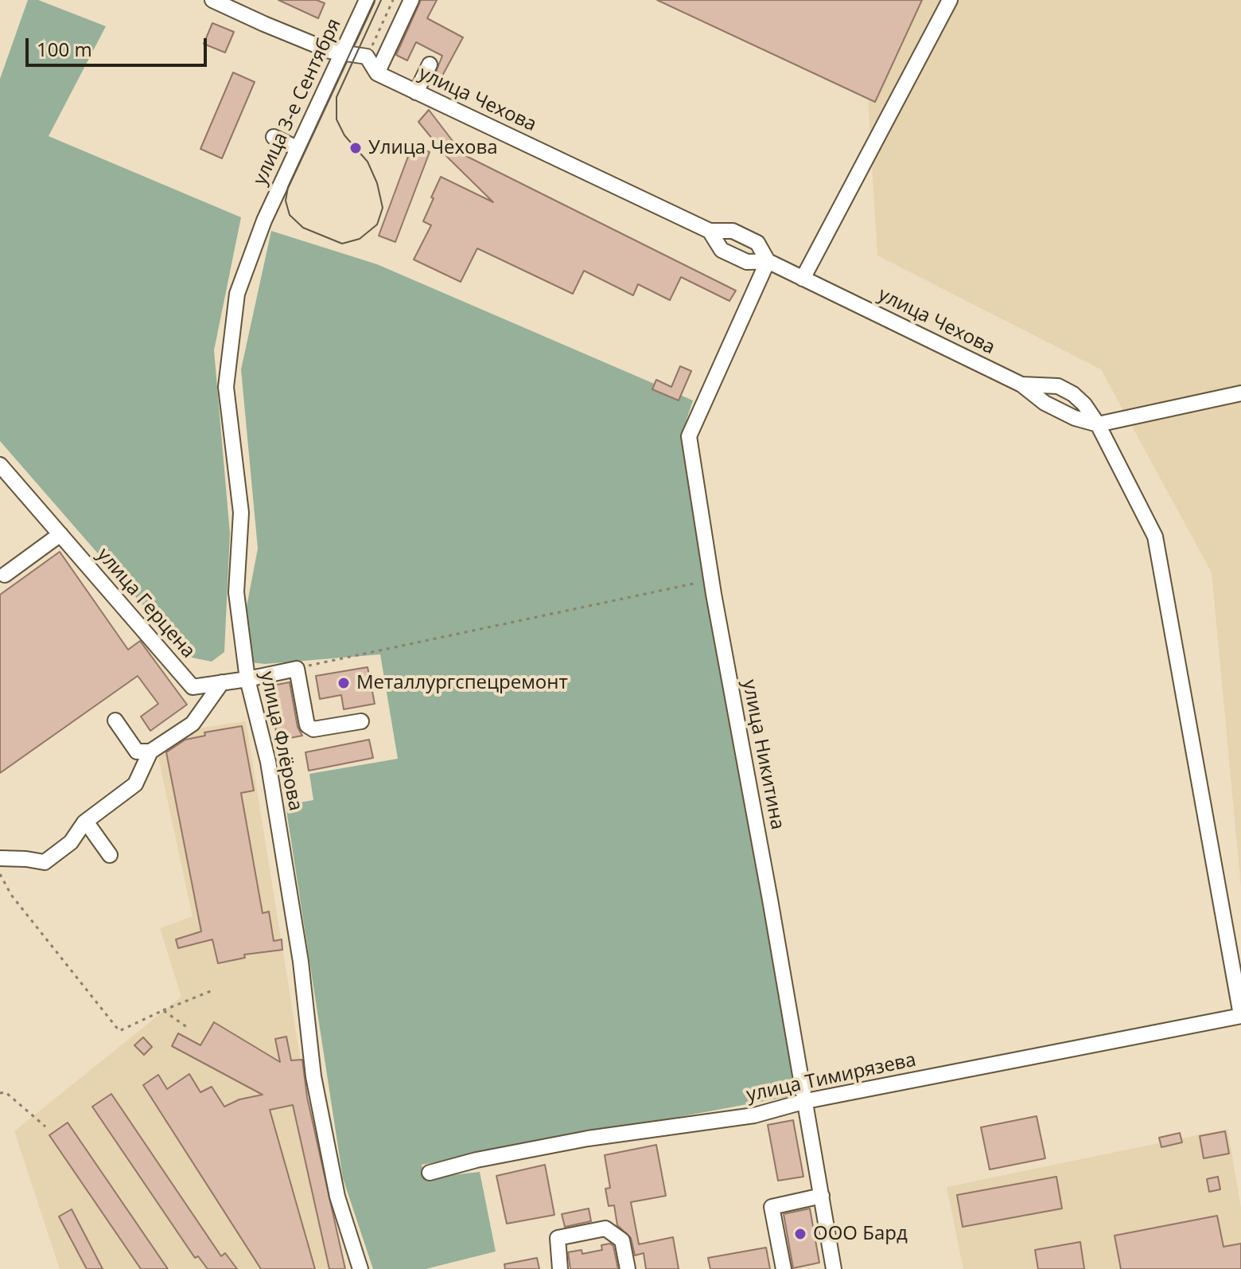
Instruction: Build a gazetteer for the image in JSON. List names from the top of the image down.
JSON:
{
  "streets": {
    "street": [
      "улица Чехова",
      "улица 3-е Сентября",
      "улица Герцена",
      "улица Флёрова",
      "улица Никитина",
      "улица Тимирязева"
    ]
  },
  "crossings": [
    ["улица Чехова", "улица Никитина"],
    ["улица 3-е Сентября", "улица Флёрова"],
    ["улица Герцена", "улица Флёрова"],
    ["улица Никитина", "улица Тимирязева"]
  ],
  "places": ["Улица Чехова", "Металлургспецремонт", "ООО Бард"],
  "scale_bar": "100 m"
}
